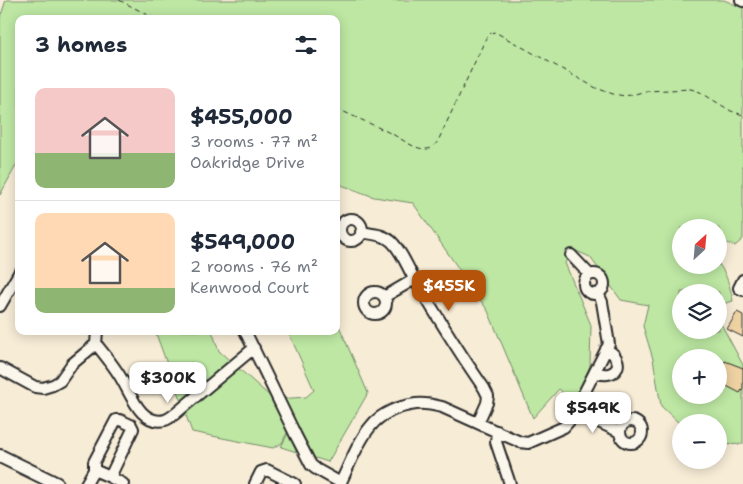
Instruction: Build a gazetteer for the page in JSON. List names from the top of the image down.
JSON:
{
  "north": "top right",
  "page": {
    "heading": "3 homes",
    "list": [
      {
        "name": "$455,000",
        "note": "3 rooms · 77 m² · Oakridge Drive"
      },
      {
        "name": "$549,000",
        "note": "2 rooms · 76 m² · Kenwood Court"
      }
    ],
    "map_buttons": ["+", "−"],
    "price": ["$455K", "$300K", "$549K"]
  }
}
